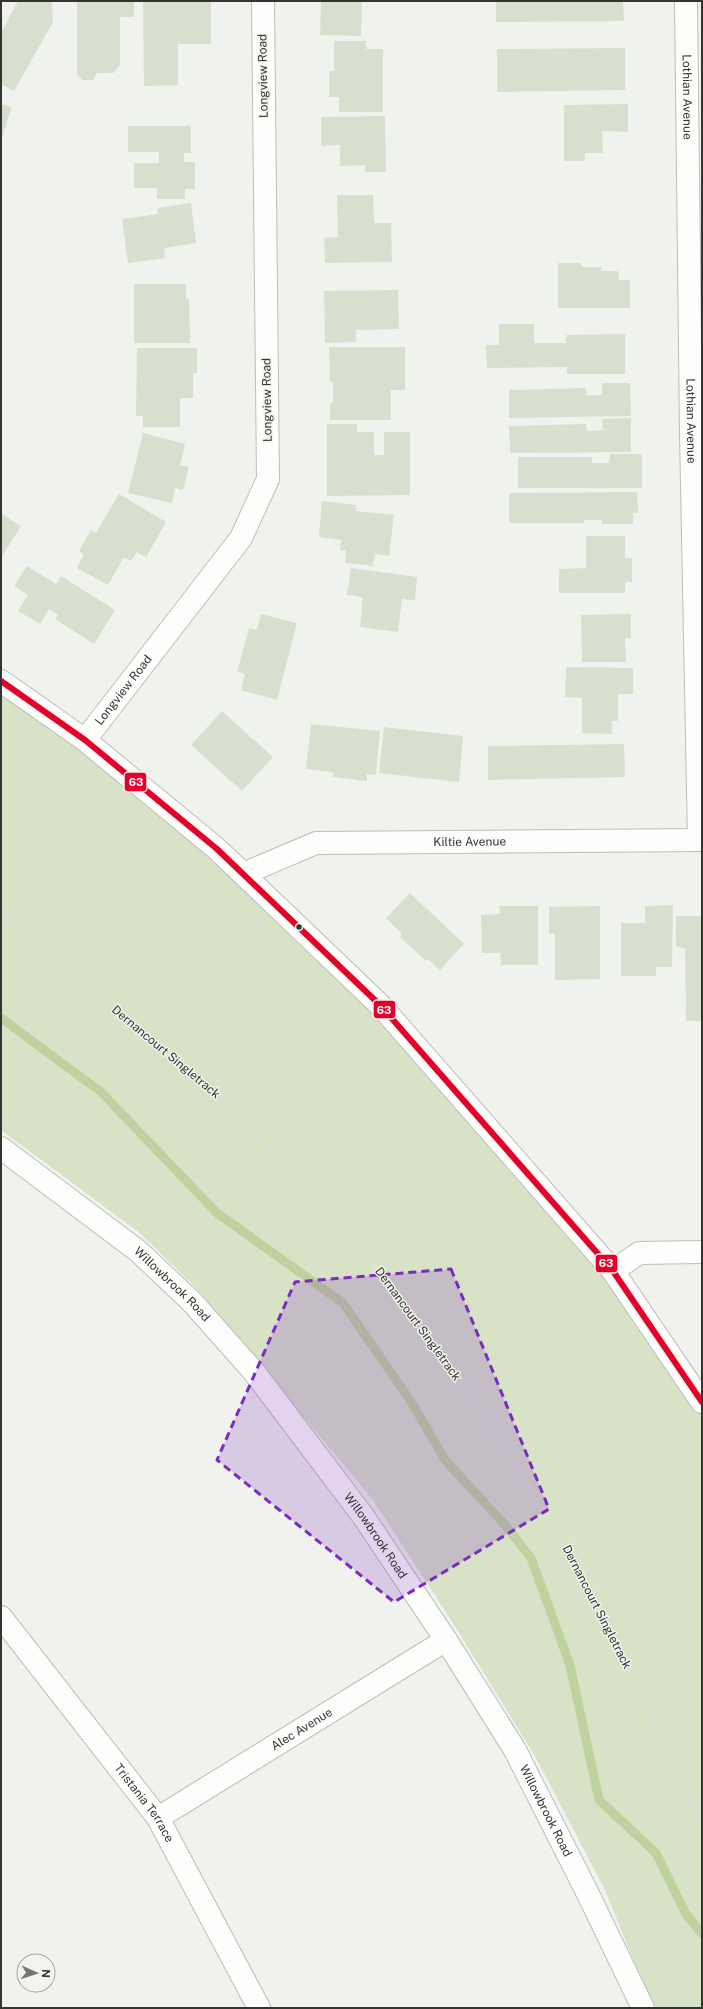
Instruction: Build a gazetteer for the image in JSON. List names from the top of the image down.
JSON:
{
  "streets": {
    "street": [
      "Longview Road",
      "Lothian Avenue",
      "Kiltie Avenue",
      "Willowbrook Road",
      "Alec Avenue",
      "Tristania Terrace"
    ],
    "path": ["Dernancourt Singletrack"]
  },
  "crossings": [
    ["Lothian Avenue", "Kiltie Avenue"],
    ["Willowbrook Road", "Alec Avenue"],
    ["Alec Avenue", "Tristania Terrace"]
  ],
  "lines": ["transit line 63"],
  "north": "right"
}
